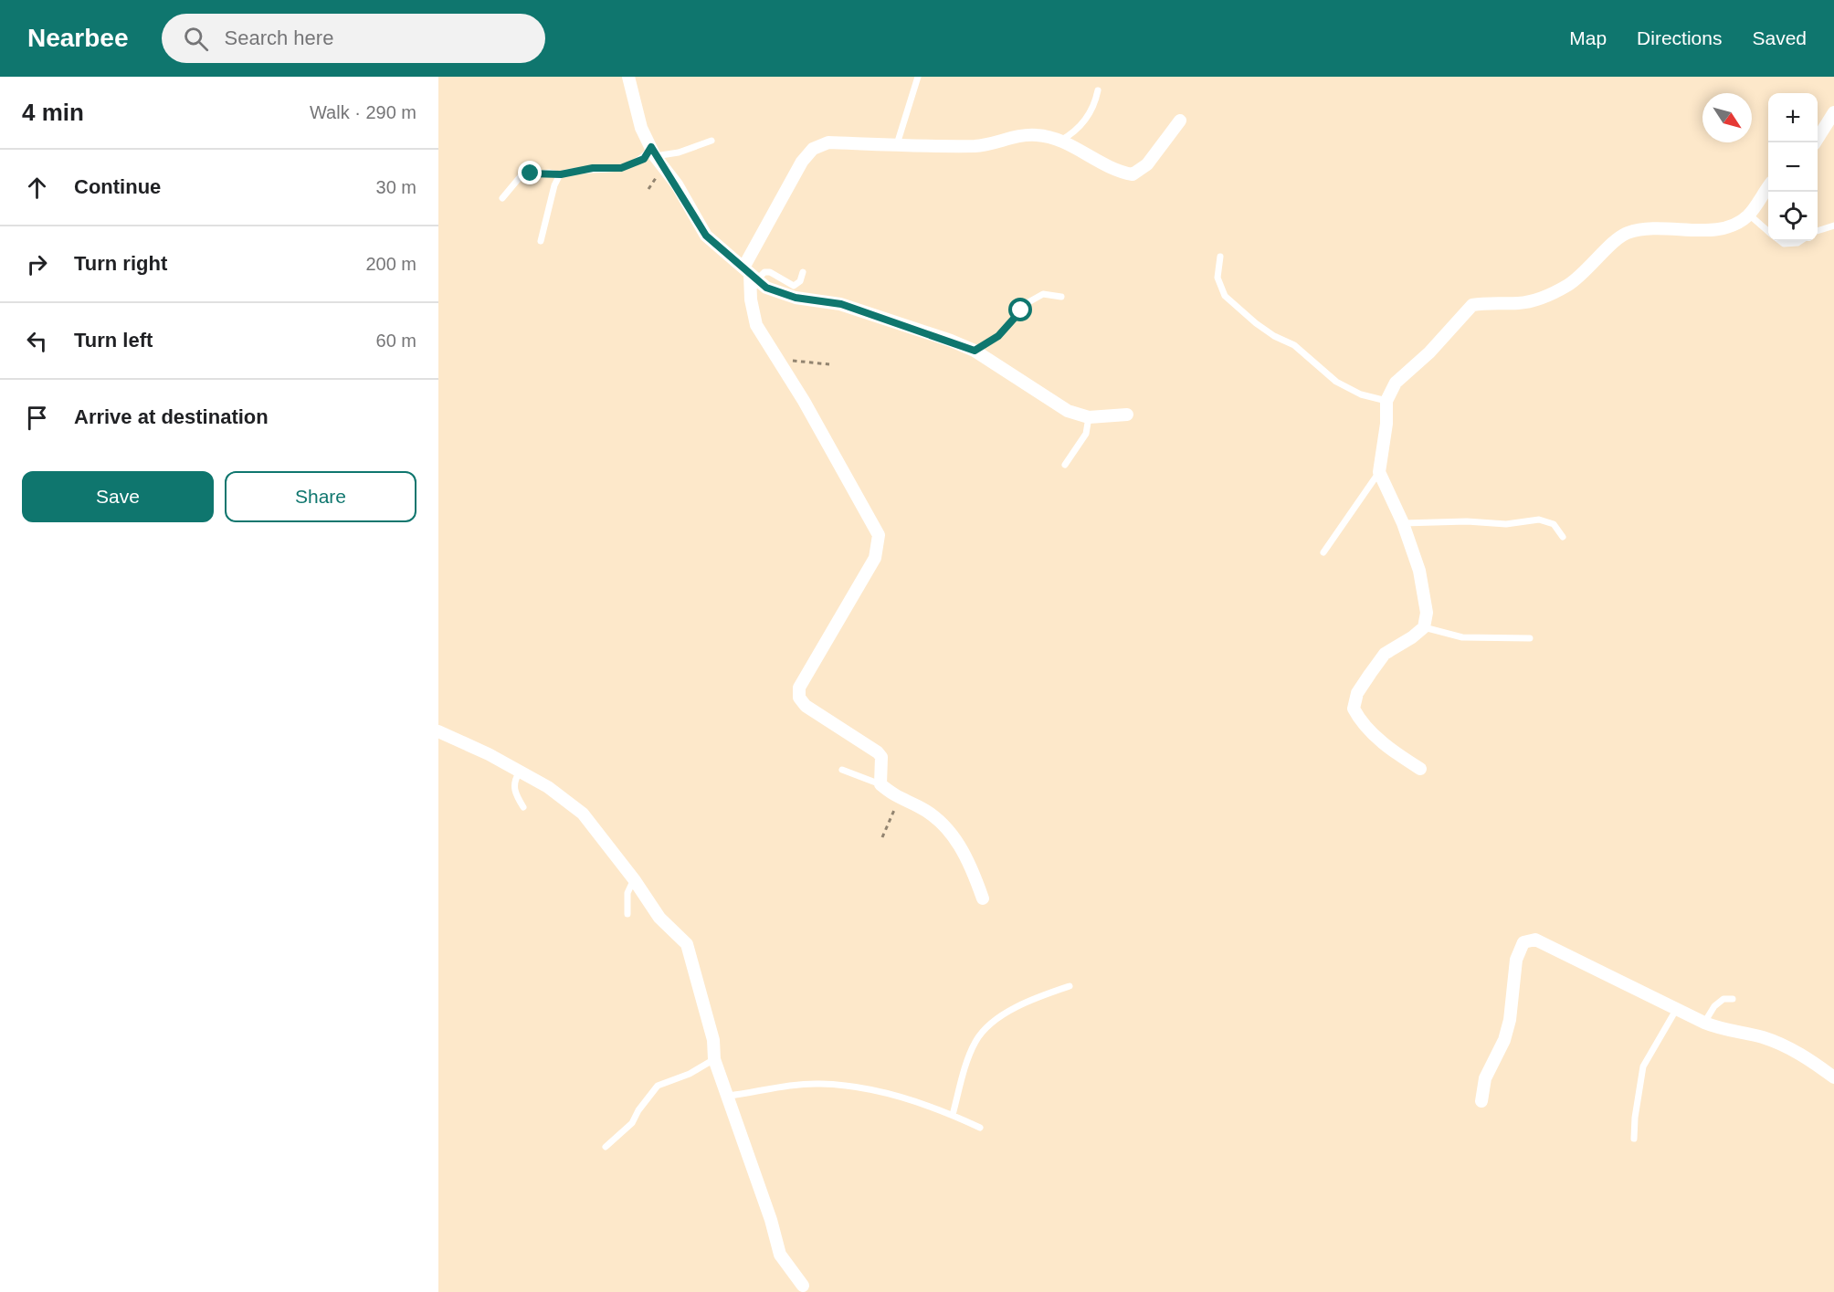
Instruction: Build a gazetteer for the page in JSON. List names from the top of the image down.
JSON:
{
  "north": "bottom right",
  "page": {
    "header": "Nearbee",
    "search": "Search here",
    "nav": ["Map", "Directions", "Saved"],
    "heading": ["4 min", "Walk · 290 m"],
    "map_buttons": ["+", "−"],
    "list": [
      ["Continue", "30 m"],
      ["Turn right", "200 m"],
      ["Turn left", "60 m"],
      "Arrive at destination"
    ],
    "buttons": ["Save", "Share"]
  }
}
